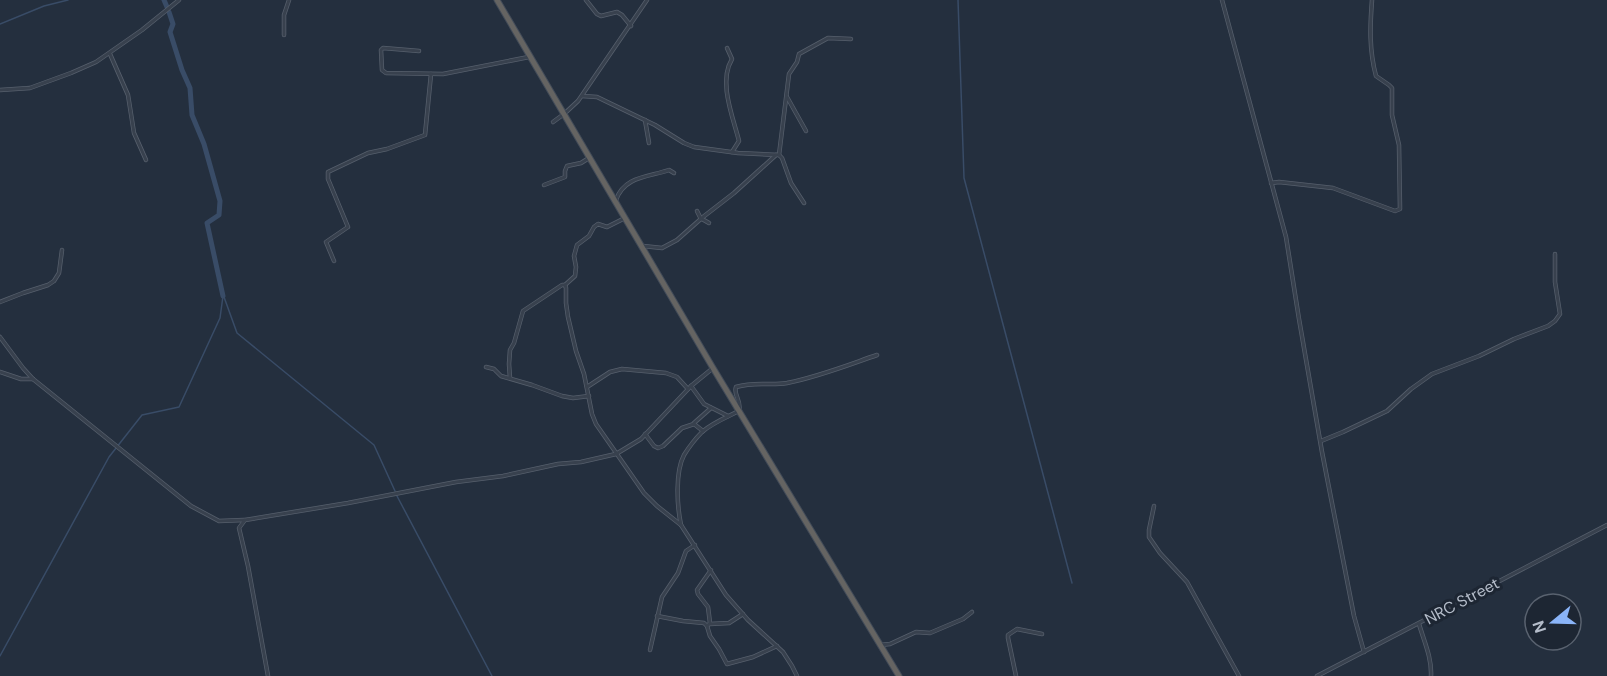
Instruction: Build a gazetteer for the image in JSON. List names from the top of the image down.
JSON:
{
  "streets": {
    "street": ["NRC Street"]
  },
  "north": "left"
}
